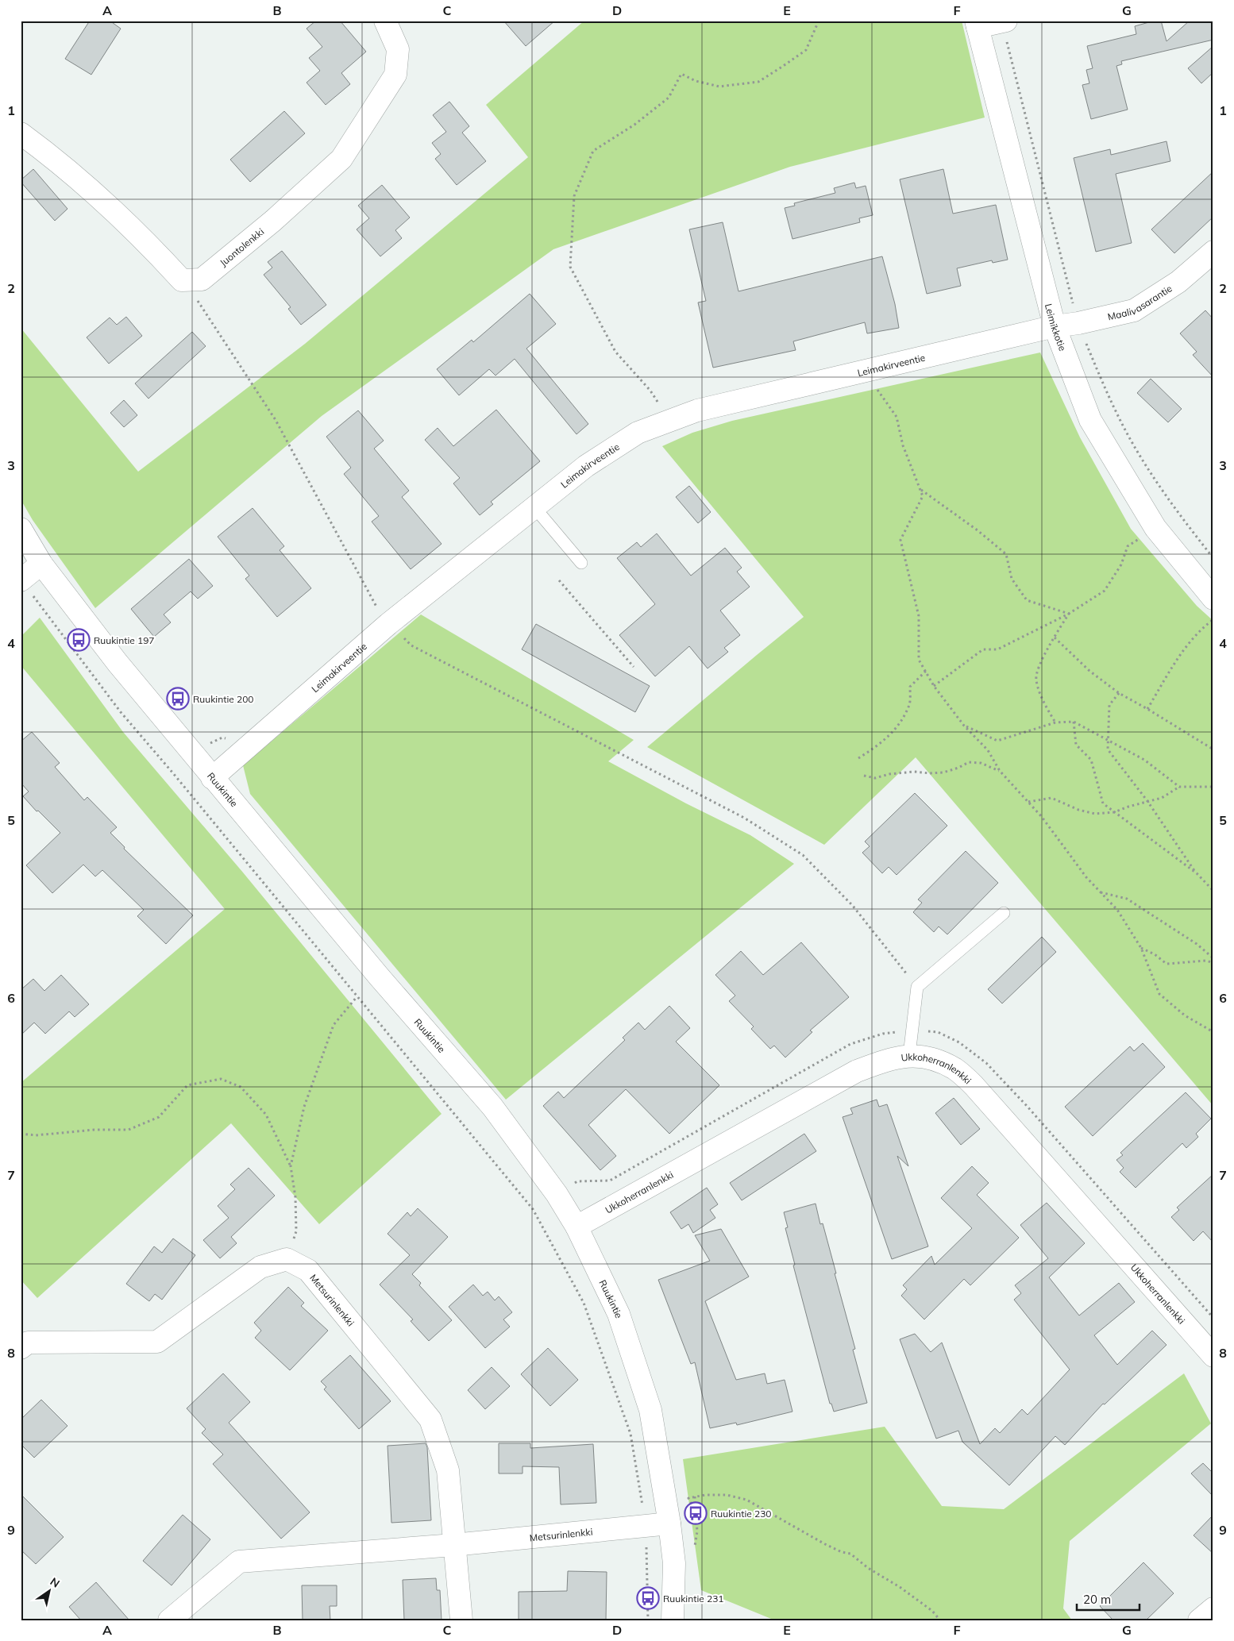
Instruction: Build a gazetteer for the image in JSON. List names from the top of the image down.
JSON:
{
  "streets": {
    "street": [
      "Juontolenkki",
      "Maalivasarantie",
      "Leimikkotie",
      "Leimakirveentie",
      "Ruukintie",
      "Ukkoherranlenkki",
      "Metsurinlenkki"
    ]
  },
  "crossings": [
    ["Maalivasarantie", "Leimikkotie"],
    ["Maalivasarantie", "Leimakirveentie"],
    ["Leimikkotie", "Leimakirveentie"],
    ["Leimakirveentie", "Ruukintie"],
    ["Ruukintie", "Ukkoherranlenkki"],
    ["Ruukintie", "Metsurinlenkki"]
  ],
  "places": {
    "bus stop": [
      "Ruukintie 197",
      "Ruukintie 200",
      "Ruukintie 230",
      "Ruukintie 231"
    ]
  },
  "scale_bar": "20 m",
  "north": "top right",
  "grid": {
    "columns": [
      "A",
      "B",
      "C",
      "D",
      "E",
      "F",
      "G"
    ],
    "rows": [
      "1",
      "2",
      "3",
      "4",
      "5",
      "6",
      "7",
      "8",
      "9"
    ]
  }
}
